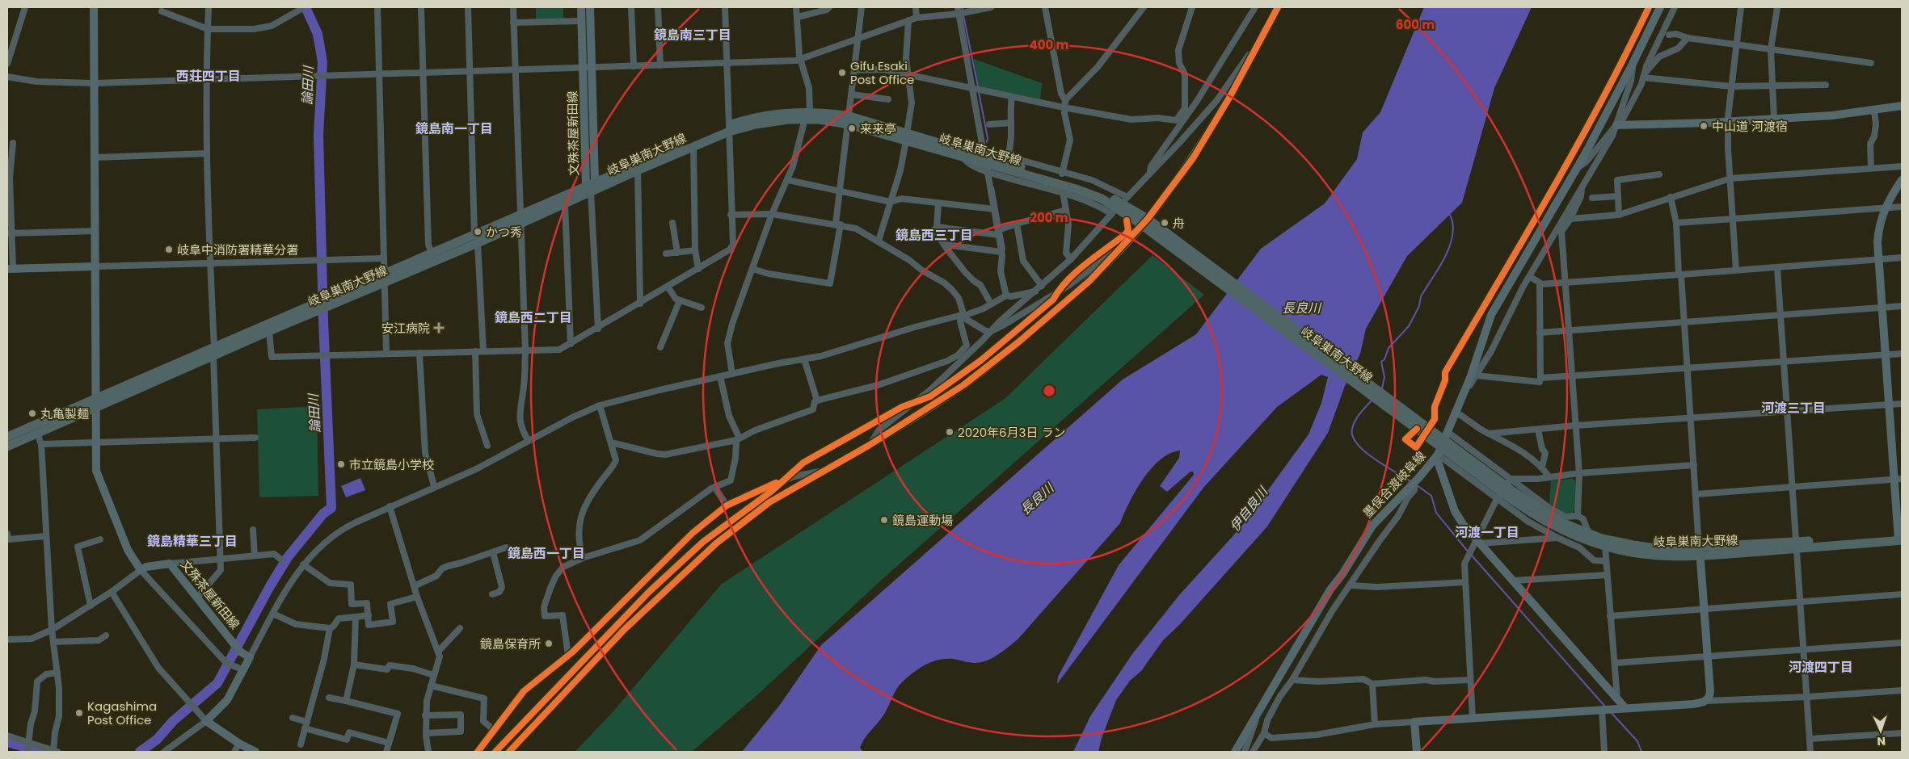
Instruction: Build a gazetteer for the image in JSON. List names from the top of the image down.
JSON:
{
  "streets": {
    "main road": ["岐阜巣南大野線"],
    "street": ["文殊茶屋新田線", "墨俣合渡岐阜線"]
  },
  "crossings": [
    ["文殊茶屋新田線", "岐阜巣南大野線"]
  ],
  "districts": [
    "鏡島南三丁目",
    "西荘四丁目",
    "鏡島南一丁目",
    "鏡島西三丁目",
    "鏡島西二丁目",
    "河渡三丁目",
    "河渡一丁目",
    "鏡島精華三丁目",
    "鏡島西一丁目",
    "河渡四丁目"
  ],
  "water": ["論田川", "長良川", "伊自良川"],
  "places": {
    "other": [
      "Gifu Esaki Post Office",
      "中山道 河渡宿",
      "来来亭",
      "舟",
      "かつ秀",
      "岐阜中消防署精華分署",
      "丸亀製麺",
      "2020年6月3日 ラン",
      "市立鏡島小学校",
      "鏡島運動場",
      "鏡島保育所",
      "Kagashima Post Office"
    ],
    "health": ["安江病院"]
  },
  "north": "bottom",
  "rings": ["600 m", "400 m", "200 m"]
}
